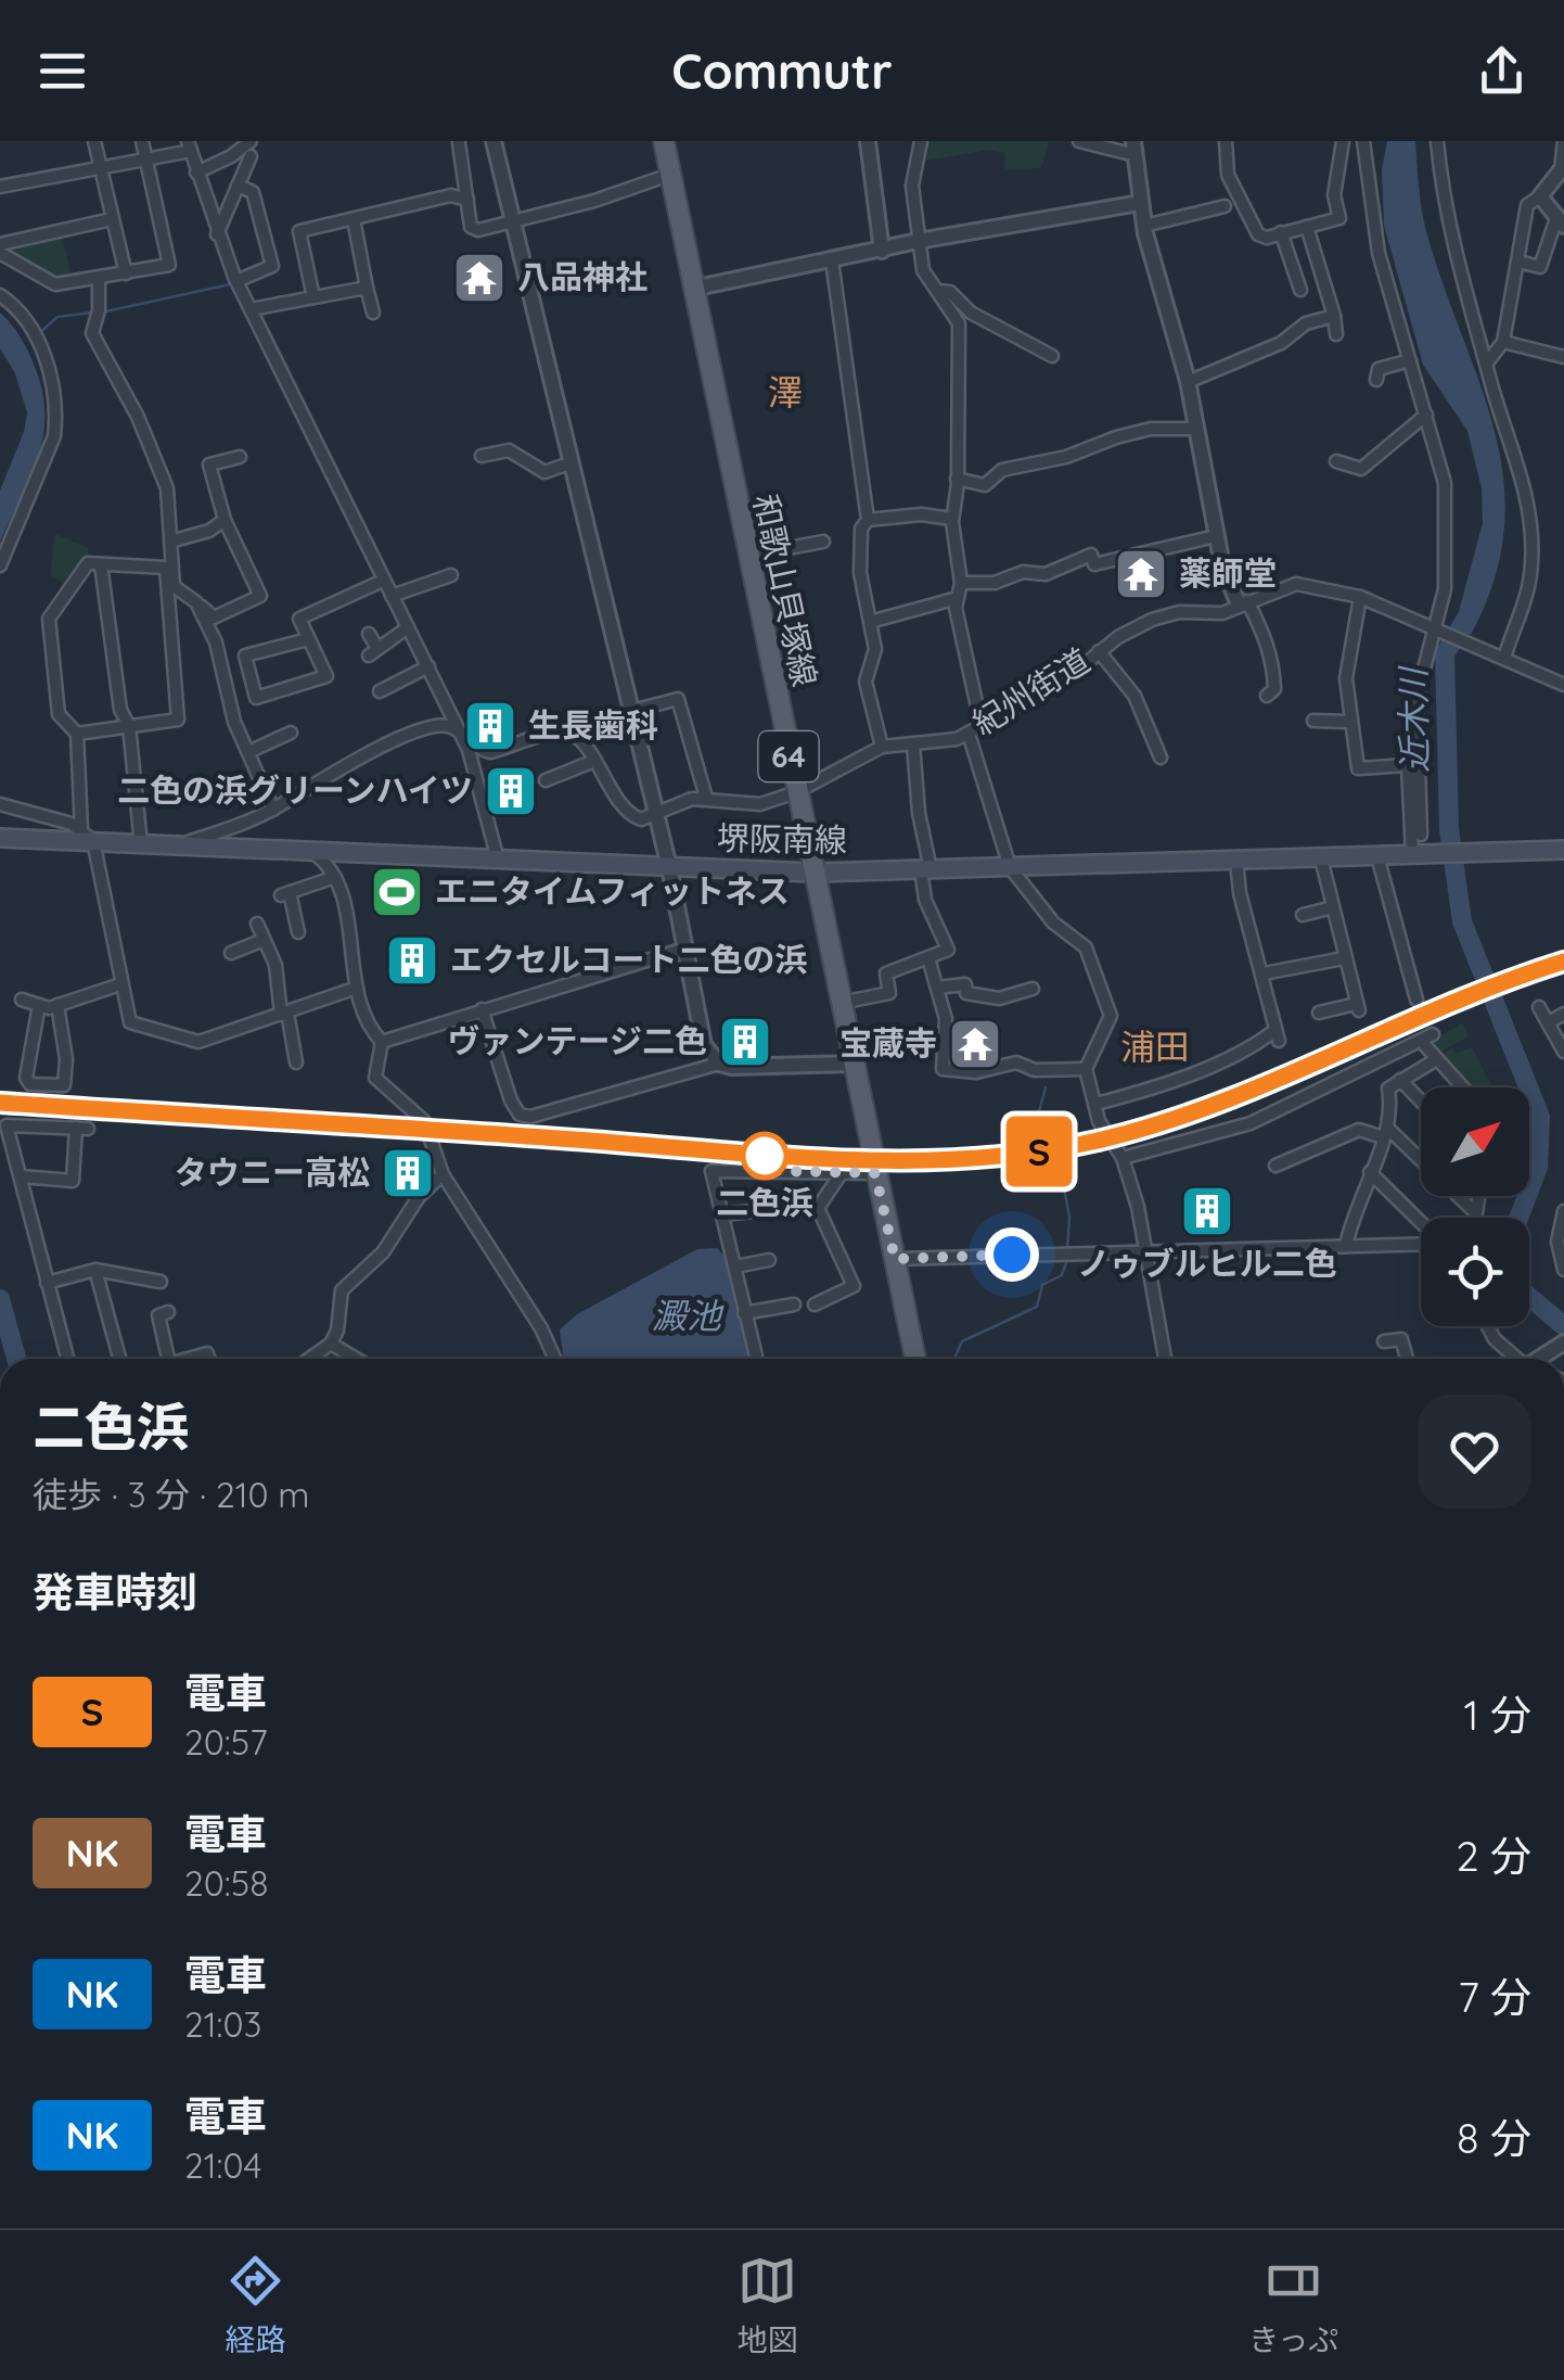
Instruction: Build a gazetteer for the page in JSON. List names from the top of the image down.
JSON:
{
  "streets": {
    "main road": ["和歌山貝塚線", "64", "堺阪南線"],
    "street": ["紀州街道"]
  },
  "crossings": [
    ["和歌山貝塚線", "紀州街道"],
    ["和歌山貝塚線", "堺阪南線"]
  ],
  "districts": ["澤", "浦田"],
  "water": ["近木川", "澱池"],
  "places": {
    "temple": ["八品神社", "薬師堂", "宝蔵寺"],
    "building": [
      "生長歯科",
      "二色の浜グリーンハイツ",
      "エクセルコート二色の浜",
      "ヴァンテージ二色",
      "タウニー高松",
      "ノゥブルヒル二色"
    ],
    "sports": ["エニタイムフィットネス"],
    "other": ["二色浜"]
  },
  "north": "top right",
  "page": {
    "header": "Commutr",
    "on_map": "S",
    "heading": [
      ["二色浜", "徒歩 · 3 分 · 210 m"],
      "発車時刻"
    ],
    "list": [
      {
        "mark": "S",
        "name": "電車",
        "note": "20:57",
        "value": "1 分"
      },
      {
        "mark": "NK",
        "name": "電車",
        "note": "20:58",
        "value": "2 分"
      },
      {
        "mark": "NK",
        "name": "電車",
        "note": "21:03",
        "value": "7 分"
      },
      {
        "mark": "NK",
        "name": "電車",
        "note": "21:04",
        "value": "8 分"
      }
    ],
    "tabs": ["経路", "地図", "きっぷ"]
  }
}
